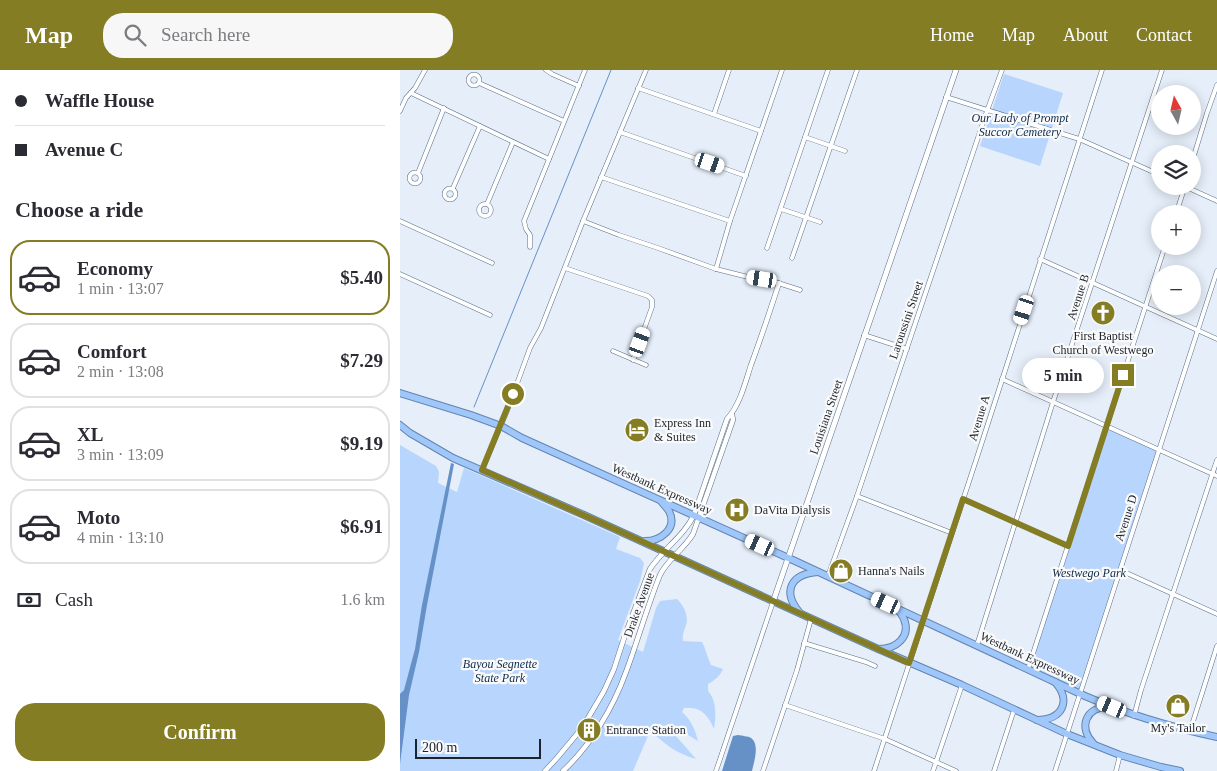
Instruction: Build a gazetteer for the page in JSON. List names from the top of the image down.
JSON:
{
  "streets": {
    "highway": ["Westbank Expressway"],
    "main road": ["Louisiana Street"],
    "street": [
      "Avenue B",
      "Laroussini Street",
      "Avenue A",
      "Avenue D",
      "Drake Avenue"
    ]
  },
  "crossings": [
    ["Avenue B", "Westbank Expressway"],
    ["Laroussini Street", "Westbank Expressway"],
    ["Louisiana Street", "Westbank Expressway"],
    ["Avenue A", "Westbank Expressway"],
    ["Westbank Expressway", "Avenue D"],
    ["Westbank Expressway", "Drake Avenue"]
  ],
  "parks": ["Our Lady of Prompt Succor Cemetery", "Westwego Park", "Bayou Segnette State Park"],
  "places": {
    "church": ["First Baptist Church of Westwego"],
    "hotel": ["Express Inn & Suites"],
    "hospital": ["DaVita Dialysis"],
    "shop": ["Hanna's Nails", "My's Tailor"],
    "building": ["Entrance Station"]
  },
  "scale_bar": "200 m",
  "north": "top",
  "page": {
    "header": "Map",
    "search": "Search here",
    "nav": [
      "Home",
      "Map",
      "About",
      "Contact"
    ],
    "banner": ["Waffle House", "Avenue C"],
    "map_buttons": ["+", "−"],
    "heading": "Choose a ride",
    "list": [
      {
        "name": "Economy",
        "note": "1 min · 13:07",
        "value": "$5.40"
      },
      {
        "name": "Comfort",
        "note": "2 min · 13:08",
        "value": "$7.29"
      },
      {
        "name": "XL",
        "note": "3 min · 13:09",
        "value": "$9.19"
      },
      {
        "name": "Moto",
        "note": "4 min · 13:10",
        "value": "$6.91"
      }
    ],
    "bubble": "5 min",
    "pay": ["Cash", "1.6 km"],
    "buttons": "Confirm",
    "scale": "200 m"
  }
}
